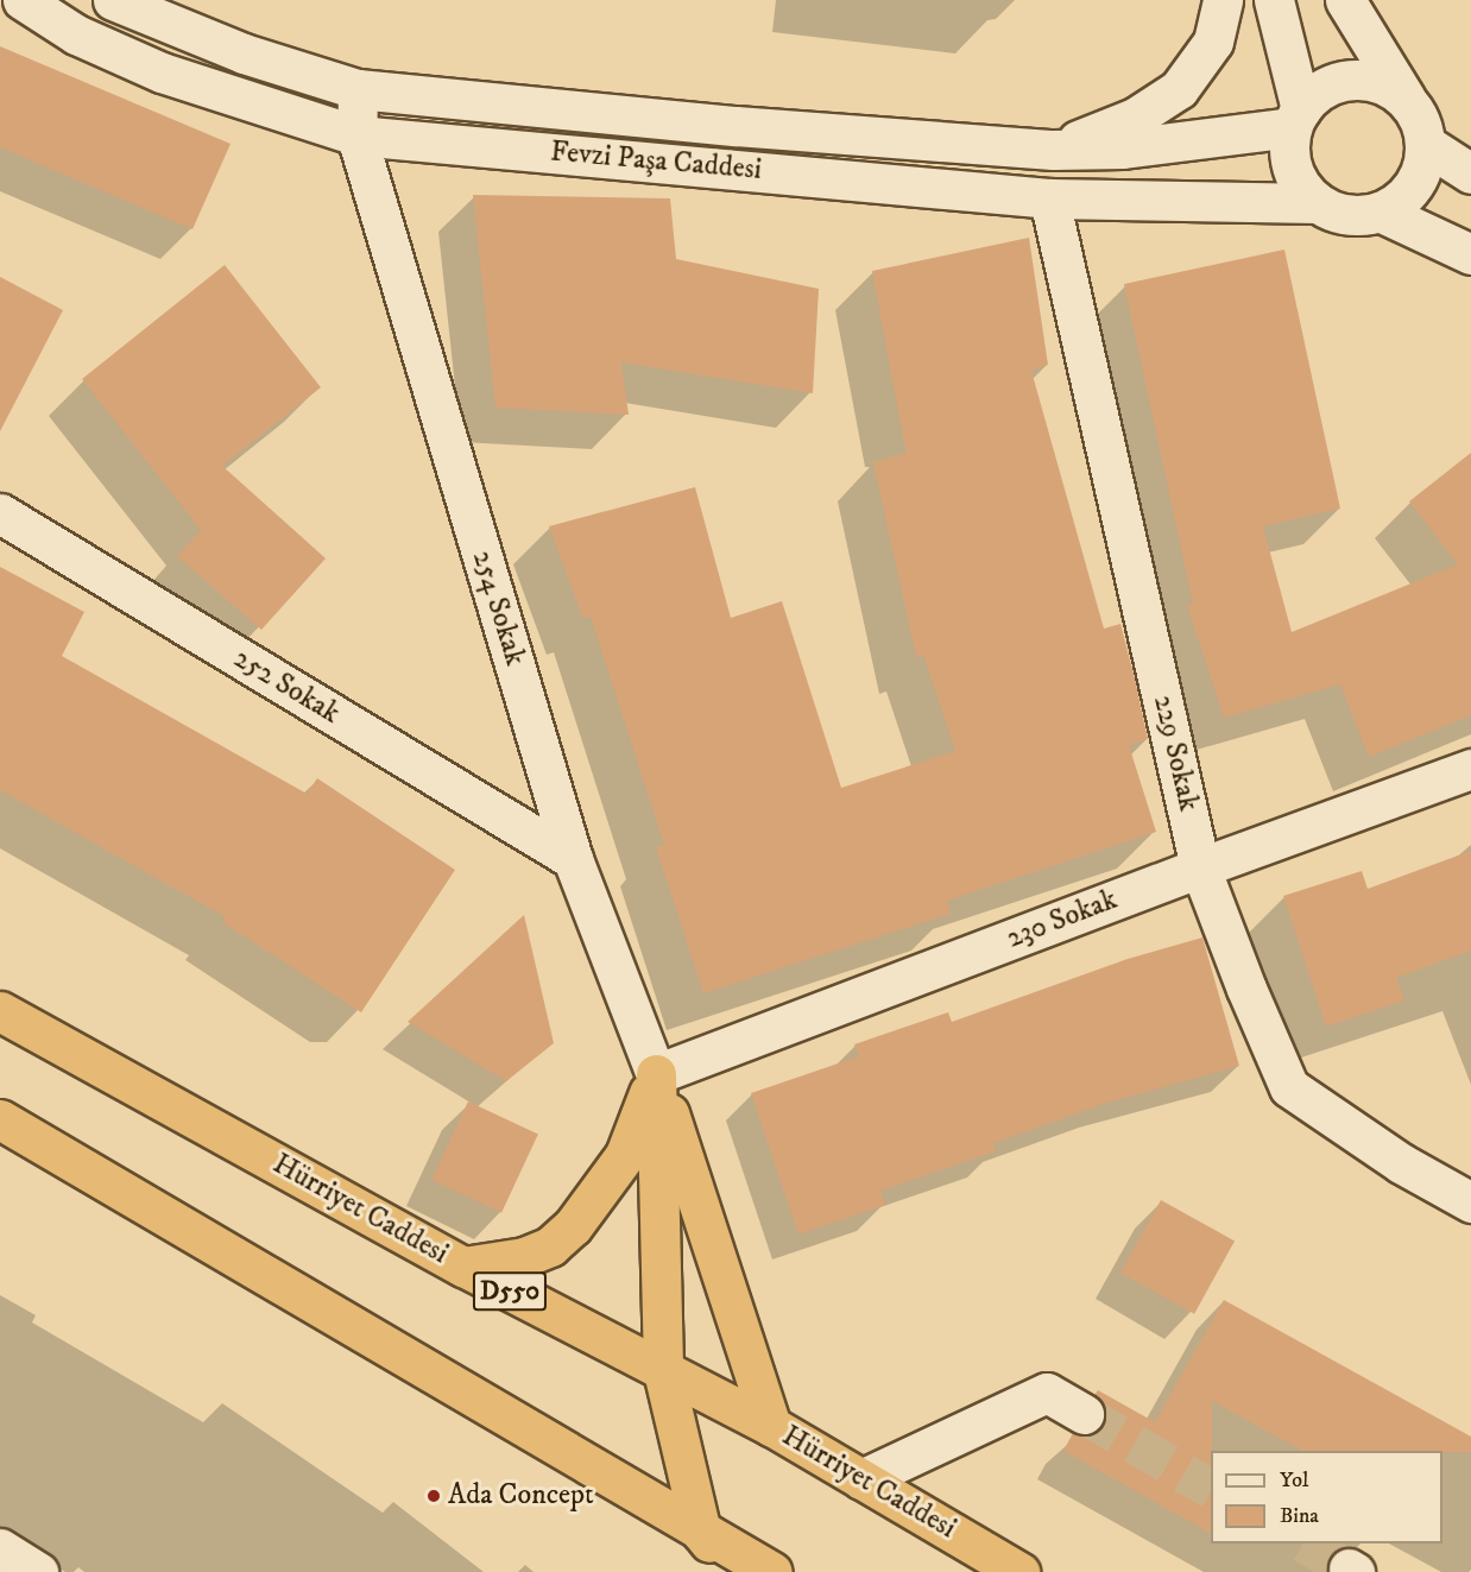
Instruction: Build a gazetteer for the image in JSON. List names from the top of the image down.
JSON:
{
  "streets": {
    "highway": ["Hürriyet Caddesi", "D550"],
    "street": [
      "Fevzi Paşa Caddesi",
      "254 Sokak",
      "252 Sokak",
      "229 Sokak",
      "230 Sokak"
    ]
  },
  "crossings": [
    ["Fevzi Paşa Caddesi", "254 Sokak"],
    ["Fevzi Paşa Caddesi", "229 Sokak"],
    ["254 Sokak", "252 Sokak"],
    ["254 Sokak", "230 Sokak"],
    ["229 Sokak", "230 Sokak"]
  ],
  "places": ["Ada Concept"],
  "legend": ["Yol", "Bina"]
}
